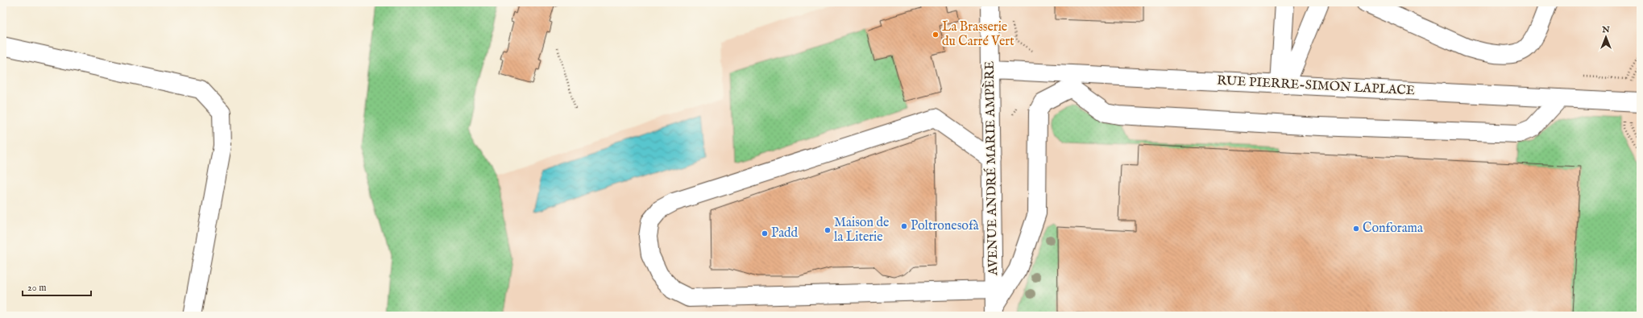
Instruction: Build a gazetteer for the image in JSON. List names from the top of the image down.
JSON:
{
  "streets": {
    "street": ["RUE PIERRE-SIMON LAPLACE", "AVENUE ANDRÉ MARIE AMPÈRE"]
  },
  "crossings": [
    ["RUE PIERRE-SIMON LAPLACE", "AVENUE ANDRÉ MARIE AMPÈRE"]
  ],
  "places": [
    "La Brasserie du Carré Vert",
    "Poltronesofà",
    "Conforama",
    "Maison de la Literie",
    "Padd"
  ],
  "scale_bar": "20 m",
  "north": "top"
}
